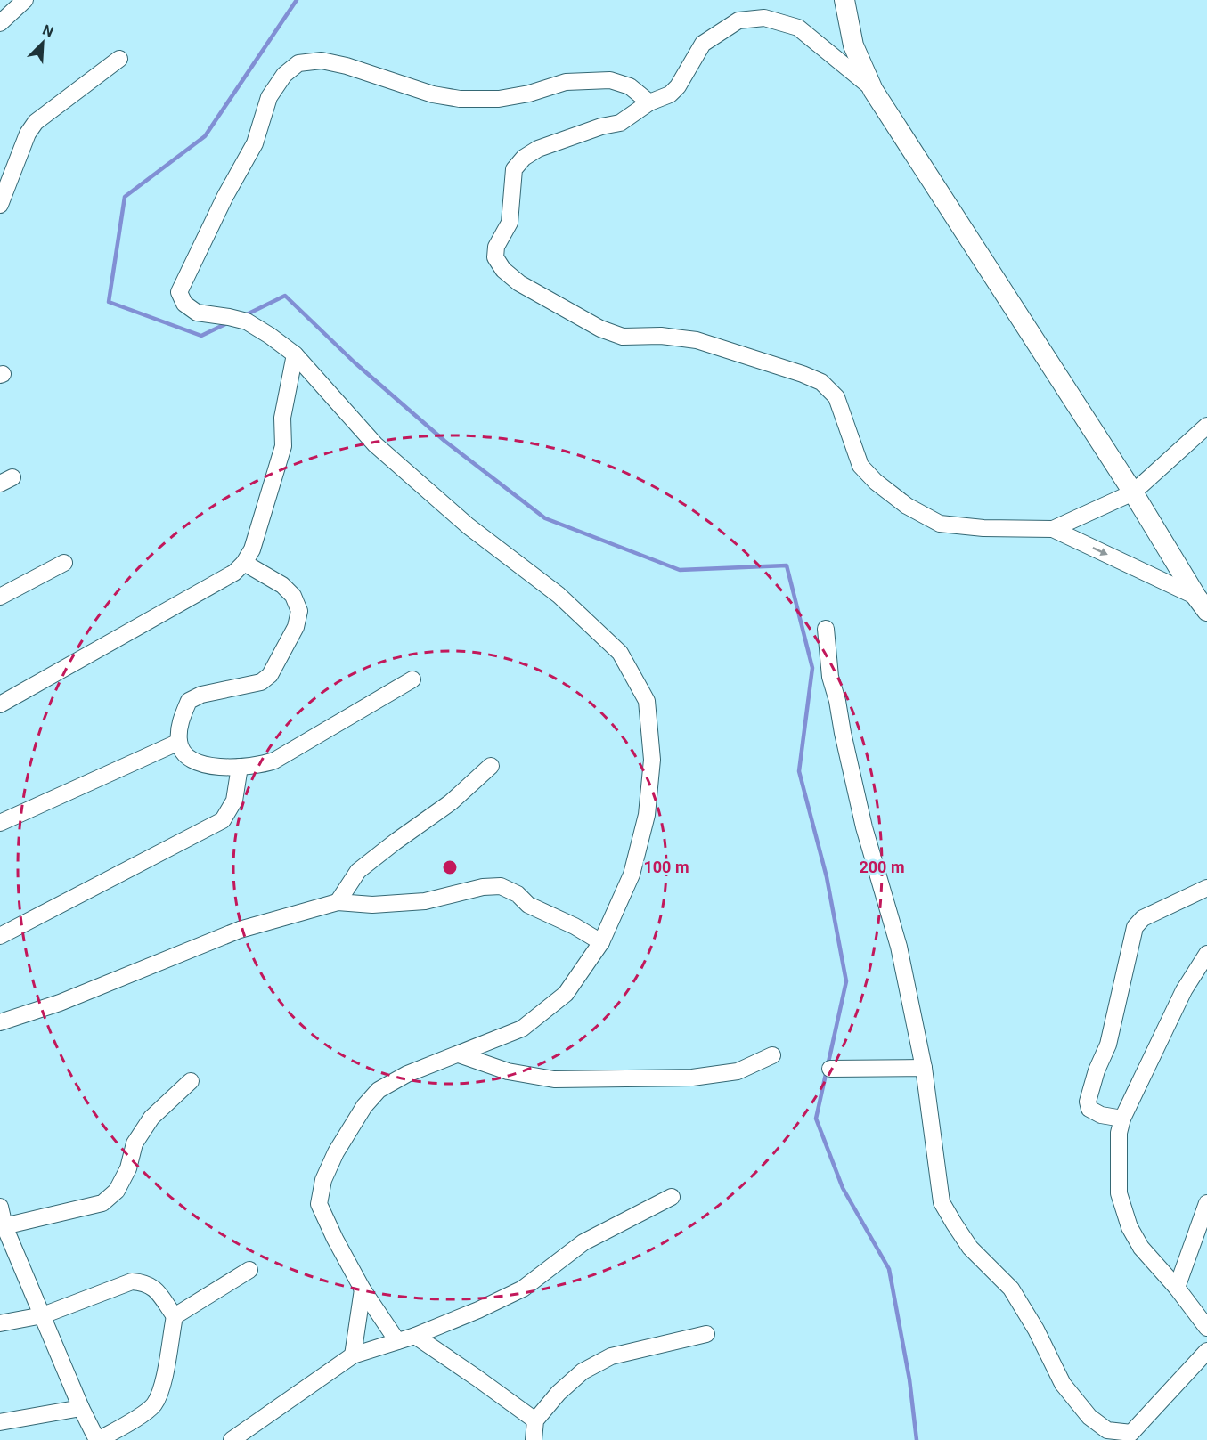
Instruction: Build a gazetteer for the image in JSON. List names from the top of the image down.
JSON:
{
  "north": "top right",
  "rings": ["100 m", "200 m"]
}
